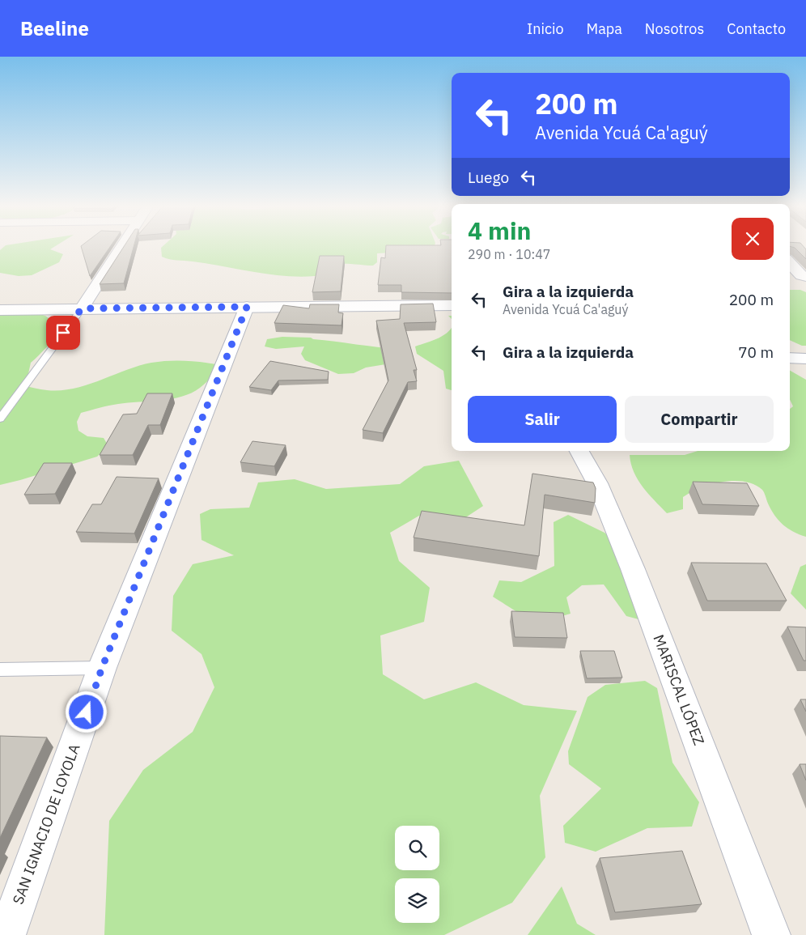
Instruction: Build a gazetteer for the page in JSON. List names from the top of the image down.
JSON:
{
  "streets": {
    "street": ["MARISCAL LÓPEZ", "SAN IGNACIO DE LOYOLA"]
  },
  "page": {
    "header": "Beeline",
    "nav": [
      "Inicio",
      "Mapa",
      "Nosotros",
      "Contacto"
    ],
    "turn": ["200 m", "Avenida Ycuá Ca'aguý"],
    "then": "Luego",
    "heading": ["4 min", "290 m · 10:47"],
    "list": [
      {
        "name": "Gira a la izquierda",
        "note": "Avenida Ycuá Ca'aguý",
        "value": "200 m"
      },
      {
        "name": "Gira a la izquierda",
        "value": "70 m"
      }
    ],
    "buttons": ["Salir", "Compartir"]
  }
}
